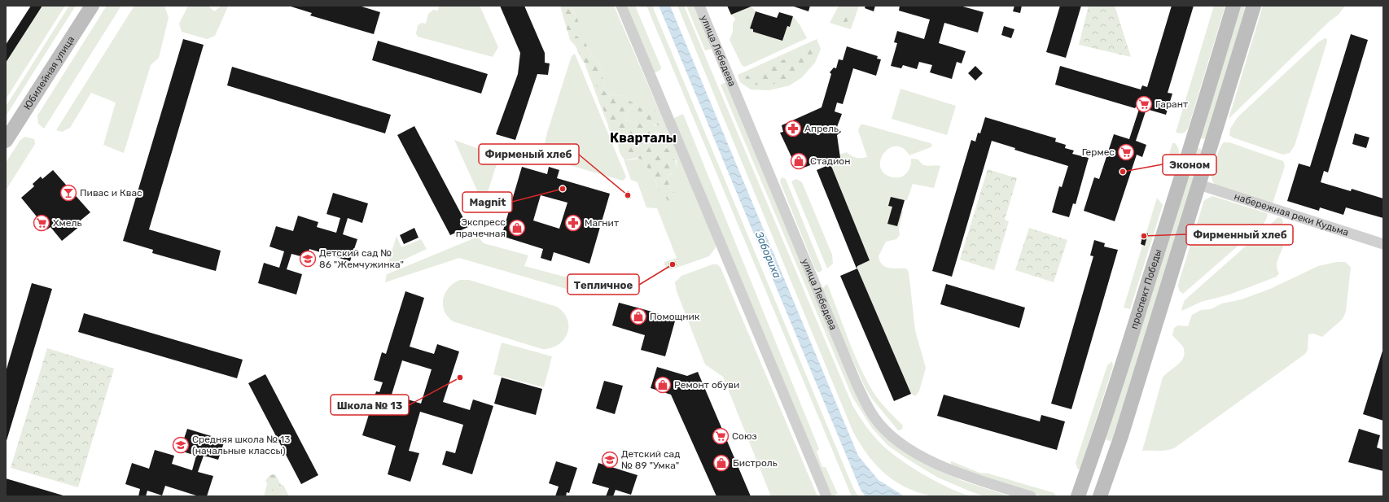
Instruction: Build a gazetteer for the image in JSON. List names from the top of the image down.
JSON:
{
  "streets": {
    "main road": ["Юбилейная улица", "проспект Победы"],
    "street": ["улица Лебедева", "набережная реки Кудьма"]
  },
  "crossings": [
    ["набережная реки Кудьма", "проспект Победы"]
  ],
  "districts": ["Кварталы"],
  "water": ["Забориха"],
  "places": {
    "supermarket": [
      "Гарант",
      "Гермес",
      "Хмель",
      "Союз"
    ],
    "pharmacy": ["Апрель", "Магнит"],
    "shop": [
      "Стадион",
      "Экспресс прачечная",
      "Помощник",
      "Ремонт обуви",
      "Бистроль"
    ],
    "other": [
      "Эконом",
      "Magnit",
      "Фирменый хлеб",
      "Фирменный хлеб",
      "Тепличное",
      "Школа № 13"
    ],
    "bar": ["Пивас и Квас"],
    "school or university": ["Детский сад № 86 \"Жемчужинка\"", "Средняя школа № 13 (начальные классы)", "Детский сад № 89 \"Умка\""]
  }
}
